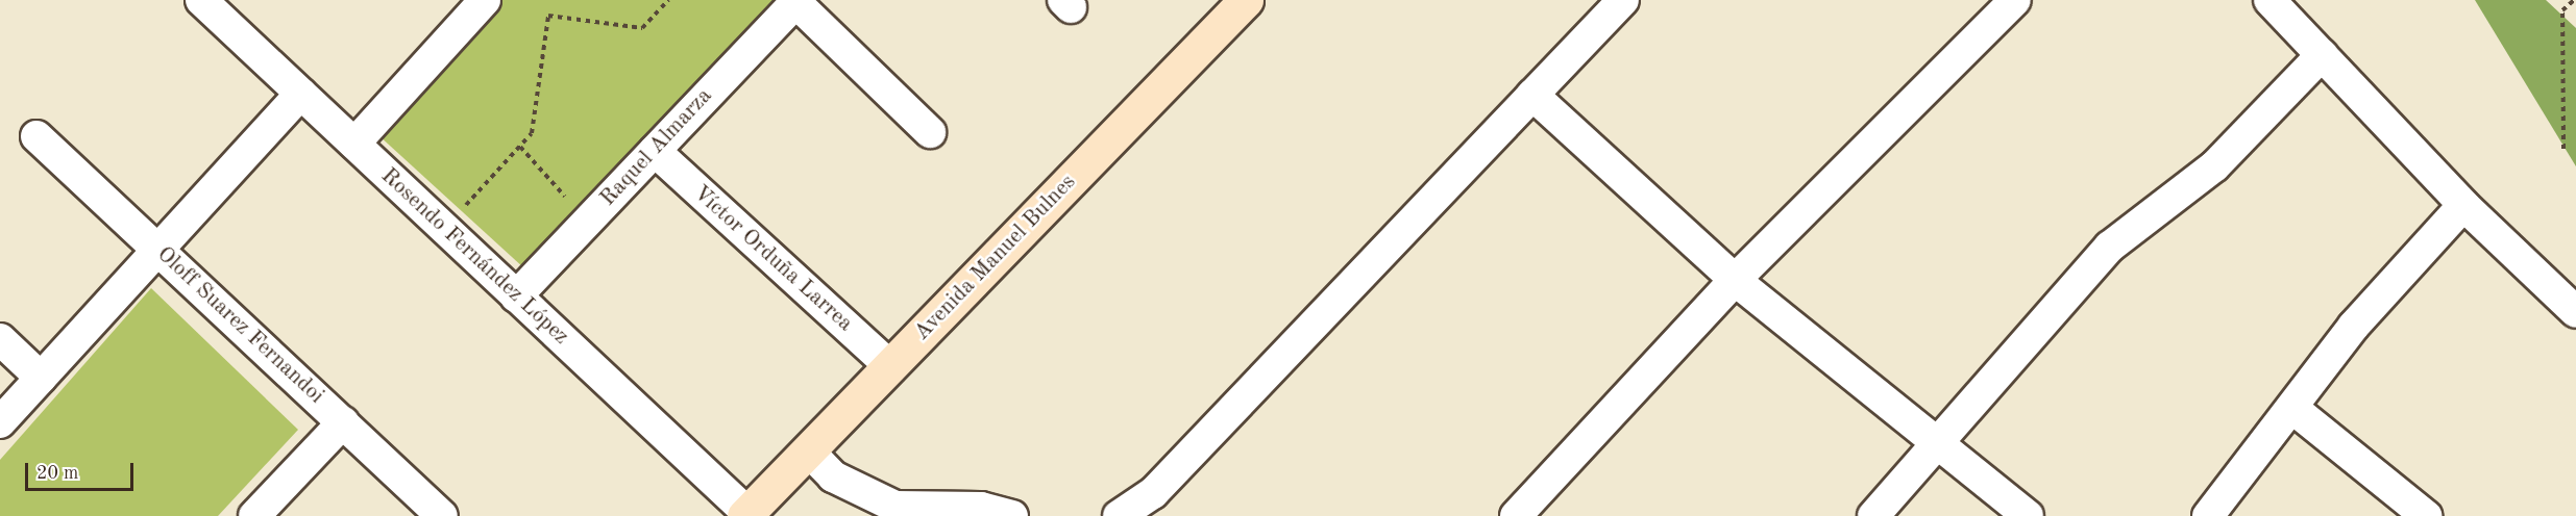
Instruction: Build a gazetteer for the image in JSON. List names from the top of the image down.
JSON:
{
  "streets": {
    "street": [
      "Raquel Almarza",
      "Rosendo Fernández López",
      "Avenida Manuel Bulnes",
      "Víctor Orduña Larrea",
      "Oloff Suarez Fernandoi"
    ]
  },
  "crossings": [
    ["Raquel Almarza", "Rosendo Fernández López"],
    ["Raquel Almarza", "Víctor Orduña Larrea"],
    ["Rosendo Fernández López", "Avenida Manuel Bulnes"],
    ["Avenida Manuel Bulnes", "Víctor Orduña Larrea"]
  ],
  "scale_bar": "20 m"
}
